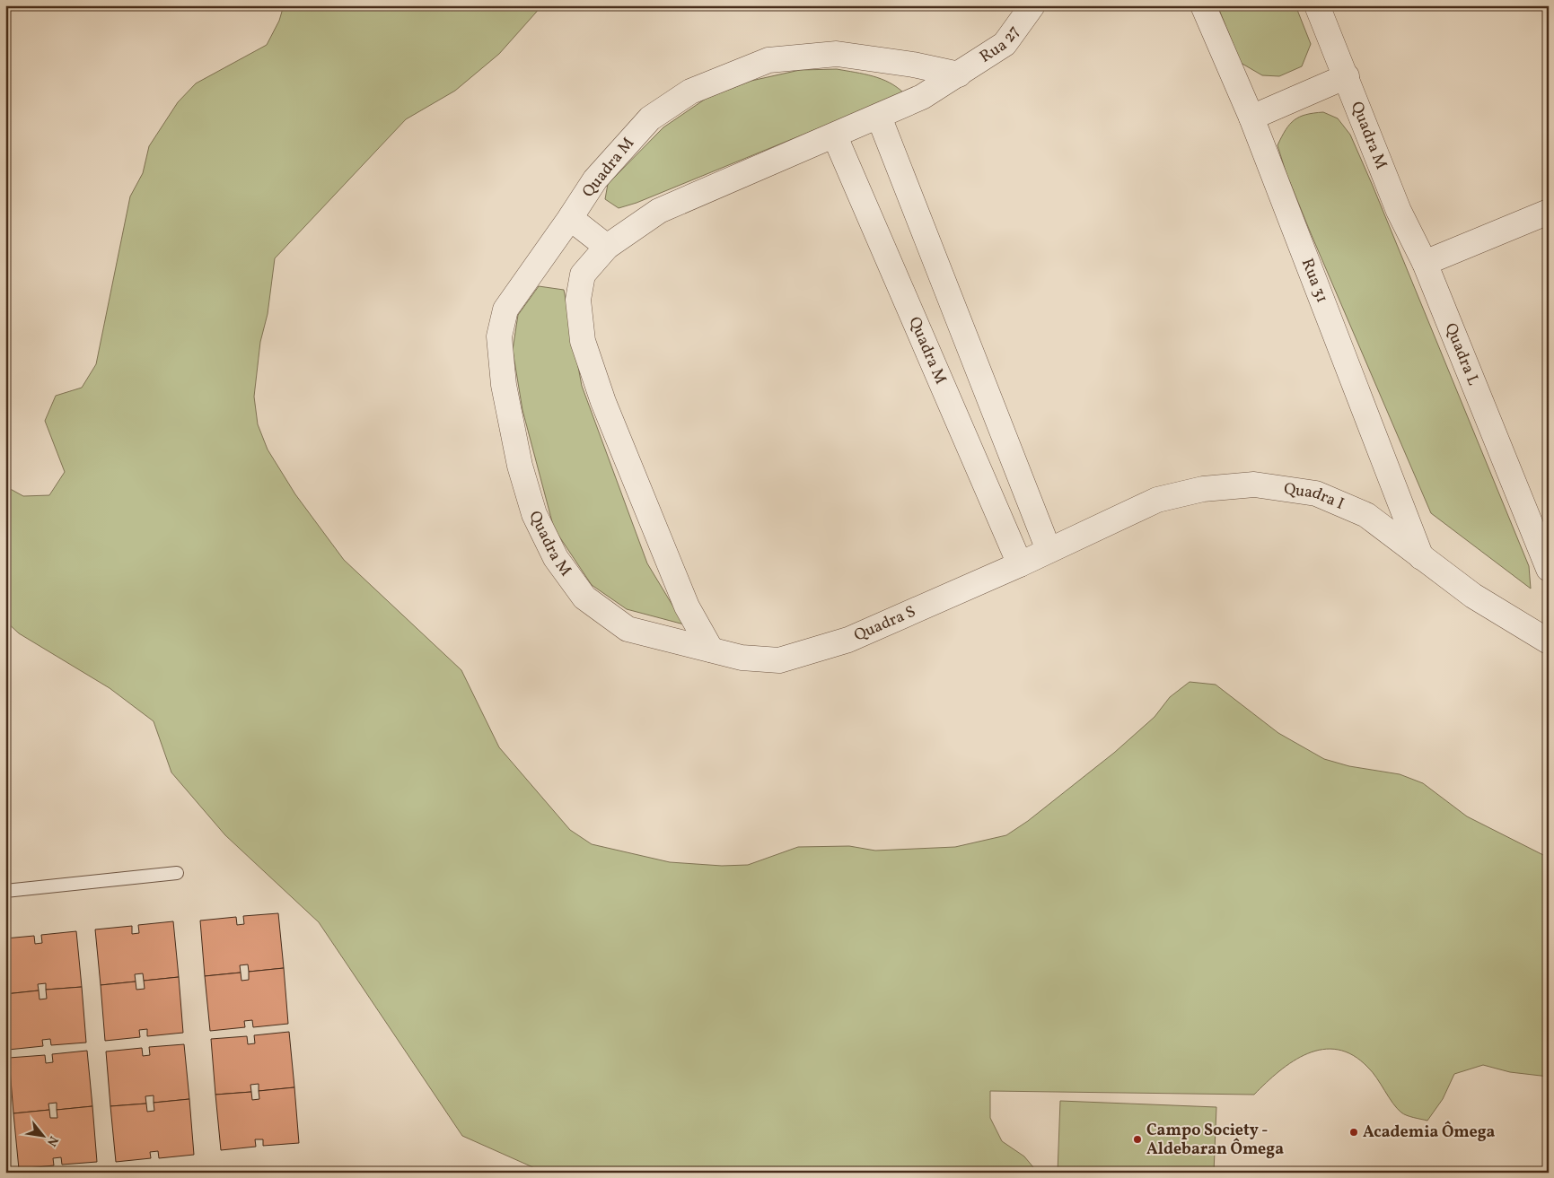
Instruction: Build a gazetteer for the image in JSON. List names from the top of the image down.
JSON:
{
  "streets": {
    "street": [
      "Rua 27",
      "Quadra M",
      "Rua 31",
      "Quadra L",
      "Quadra I",
      "Quadra S"
    ]
  },
  "crossings": [
    ["Rua 27", "Quadra M"],
    ["Quadra M", "Quadra L"],
    ["Quadra M", "Quadra S"],
    ["Rua 31", "Quadra I"],
    ["Quadra I", "Quadra S"]
  ],
  "places": ["Academia Ômega", "Campo Society - Aldebaran Ômega"],
  "north": "bottom right"
}
